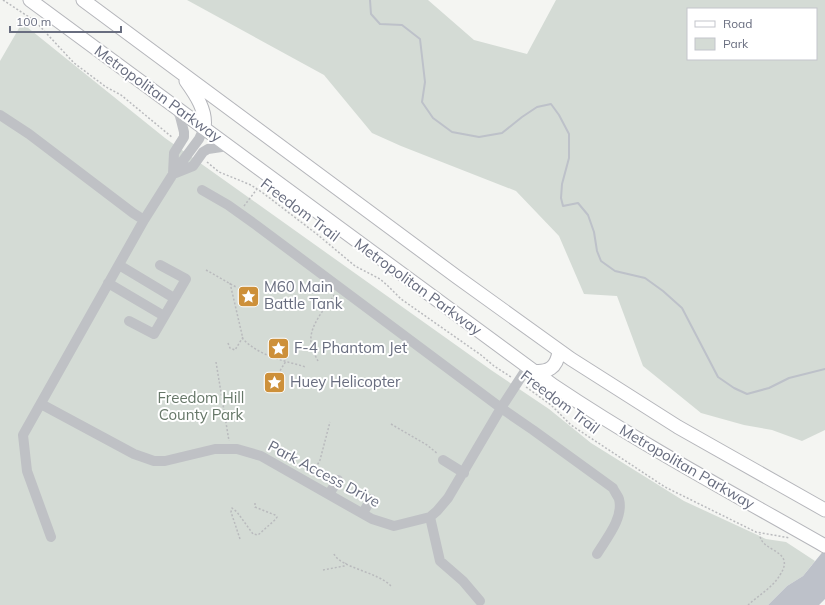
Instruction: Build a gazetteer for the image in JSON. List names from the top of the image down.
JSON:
{
  "streets": {
    "main road": ["Metropolitan Parkway"],
    "street": ["Park Access Drive"],
    "path": ["Freedom Trail"]
  },
  "parks": ["Freedom Hill County Park"],
  "places": {
    "place": ["M60 Main Battle Tank", "F-4 Phantom Jet", "Huey Helicopter"]
  },
  "legend": ["Road", "Park"],
  "scale_bar": "100 m"
}
